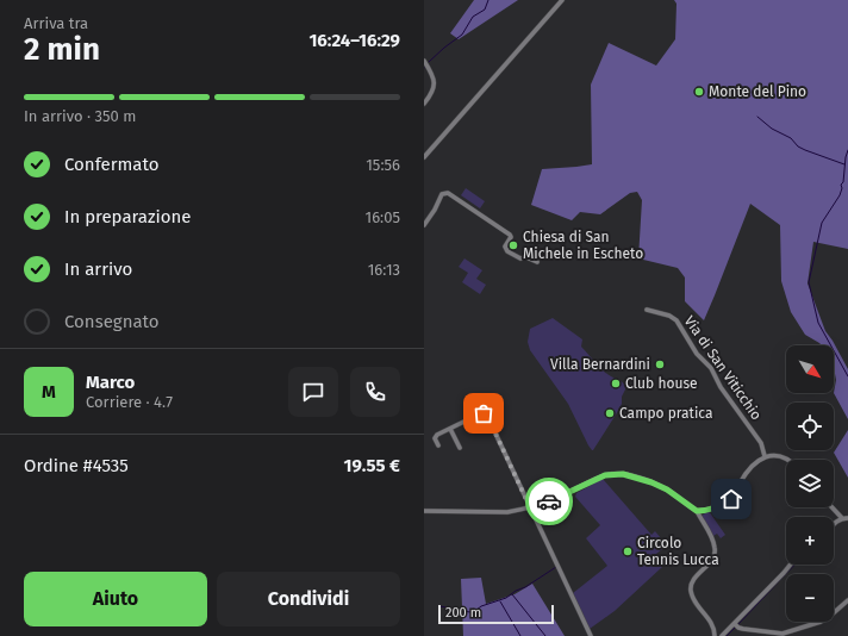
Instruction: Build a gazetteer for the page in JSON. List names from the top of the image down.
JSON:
{
  "streets": {
    "street": ["Via di San Viticchio"]
  },
  "places": [
    "Monte del Pino",
    "Chiesa di San Michele in Escheto",
    "Villa Bernardini",
    "Club house",
    "Campo pratica",
    "Circolo Tennis Lucca"
  ],
  "scale_bar": "200 m",
  "north": "bottom right",
  "page": {
    "heading": ["2 min", "Arriva tra", "16:24–16:29"],
    "panel": [
      "Marco",
      "Corriere · 4.7",
      "Ordine #4535",
      "19.55 €"
    ],
    "bar": "In arrivo · 350 m",
    "list": [
      ["Confermato", "15:56"],
      ["In preparazione", "16:05"],
      ["In arrivo", "16:13"],
      "Consegnato"
    ],
    "map_buttons": ["+", "−"],
    "round": "M",
    "buttons": ["Aiuto", "Condividi"],
    "scale": "200 m"
  }
}
